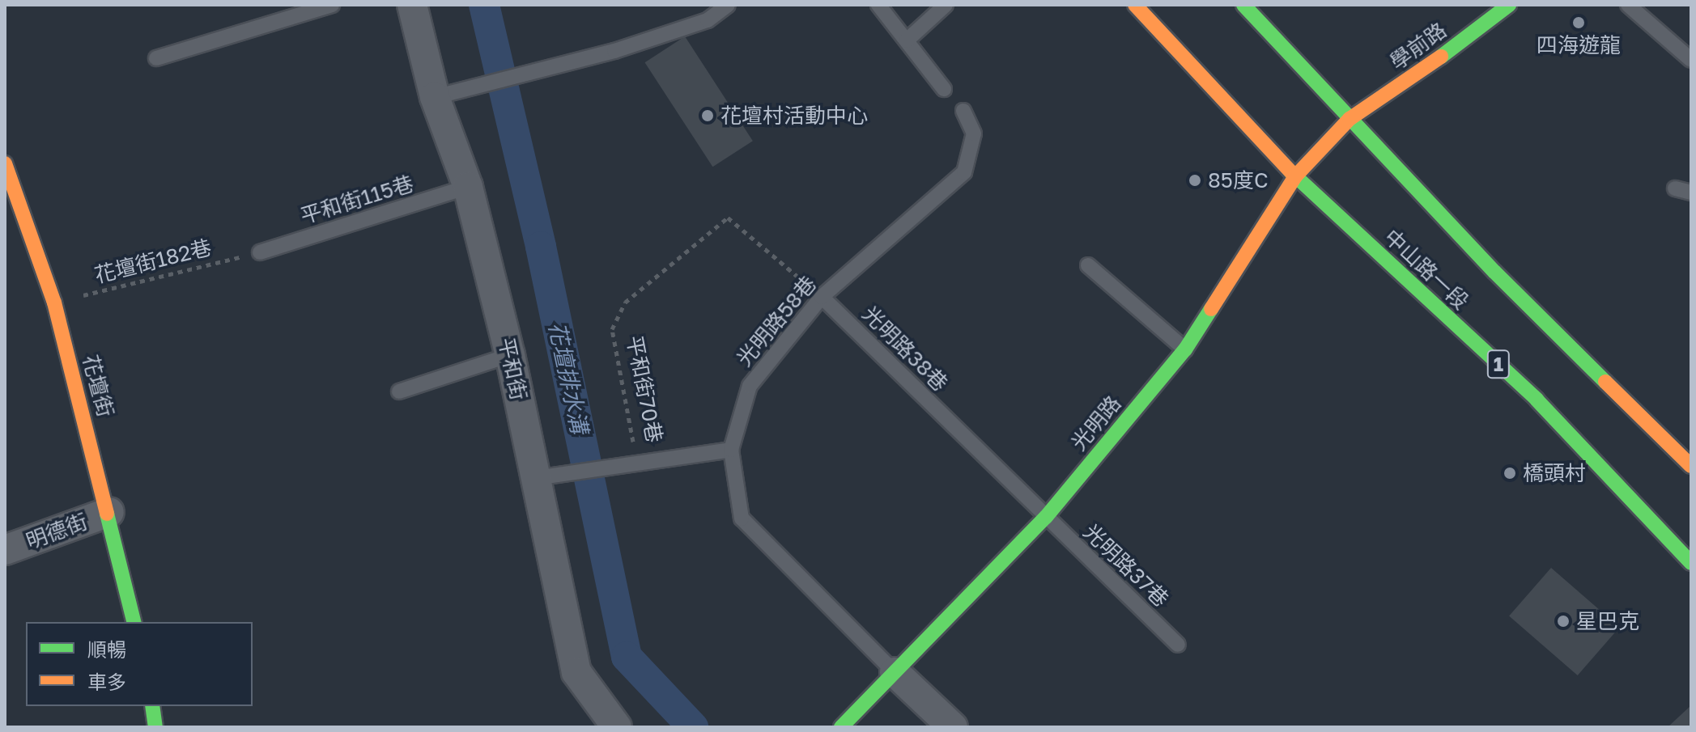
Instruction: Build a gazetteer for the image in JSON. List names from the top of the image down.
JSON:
{
  "streets": {
    "street": [
      "學前路",
      "中山路一段",
      "1",
      "平和街",
      "花壇街",
      "光明路",
      "明德街"
    ],
    "lane": [
      "平和街115巷",
      "光明路58巷",
      "光明路38巷",
      "平和街70巷",
      "光明路37巷"
    ],
    "path": ["花壇街182巷"]
  },
  "crossings": [
    ["學前路", "中山路一段"],
    ["學前路", "光明路"],
    ["平和街115巷", "花壇街182巷"],
    ["平和街115巷", "平和街"],
    ["花壇街182巷", "花壇街"],
    ["中山路一段", "光明路"],
    ["光明路58巷", "光明路38巷"],
    ["光明路58巷", "平和街70巷"],
    ["光明路58巷", "光明路"],
    ["光明路38巷", "平和街70巷"],
    ["光明路38巷", "光明路"],
    ["光明路38巷", "光明路37巷"],
    ["平和街", "平和街70巷"],
    ["花壇街", "明德街"],
    ["光明路", "光明路37巷"]
  ],
  "water": ["花壇排水溝"],
  "places": [
    "四海遊龍",
    "花壇村活動中心",
    "85度C",
    "橋頭村",
    "星巴克"
  ],
  "legend": ["順暢", "車多"]
}
